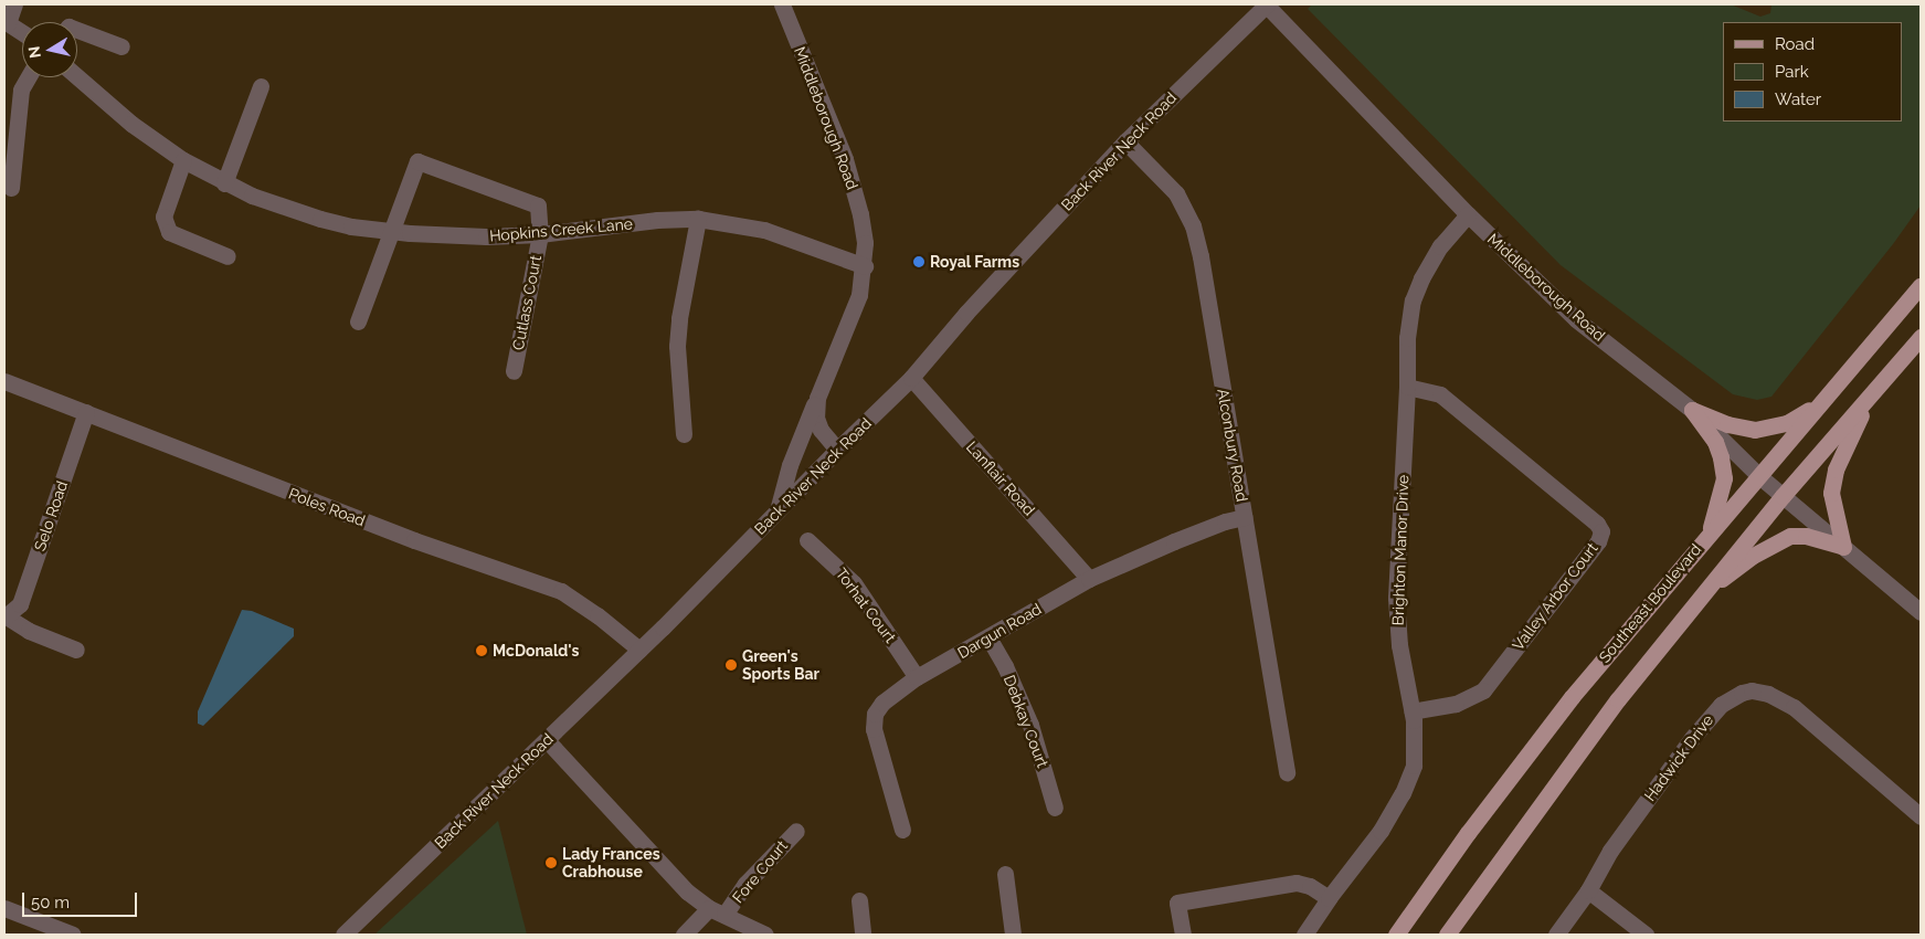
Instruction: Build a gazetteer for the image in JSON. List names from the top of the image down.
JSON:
{
  "streets": {
    "main road": ["Southeast Boulevard"],
    "street": [
      "Middleborough Road",
      "Back River Neck Road",
      "Hopkins Creek Lane",
      "Cutlass Court",
      "Alconbury Road",
      "Lanflair Road",
      "Poles Road",
      "Selo Road",
      "Brighton Manor Drive",
      "Valley Arbor Court",
      "Torhat Court",
      "Dargun Road",
      "Debkay Court",
      "Hadwick Drive",
      "Fore Court"
    ]
  },
  "crossings": [
    ["Middleborough Road", "Back River Neck Road"],
    ["Middleborough Road", "Hopkins Creek Lane"],
    ["Middleborough Road", "Brighton Manor Drive"],
    ["Middleborough Road", "Southeast Boulevard"],
    ["Back River Neck Road", "Alconbury Road"],
    ["Back River Neck Road", "Lanflair Road"],
    ["Back River Neck Road", "Poles Road"],
    ["Hopkins Creek Lane", "Cutlass Court"],
    ["Alconbury Road", "Dargun Road"],
    ["Lanflair Road", "Dargun Road"],
    ["Poles Road", "Selo Road"],
    ["Brighton Manor Drive", "Valley Arbor Court"],
    ["Torhat Court", "Dargun Road"],
    ["Dargun Road", "Debkay Court"]
  ],
  "places": [
    "Royal Farms",
    "McDonald's",
    "Green's Sports Bar",
    "Lady Frances Crabhouse"
  ],
  "legend": ["Road", "Park", "Water"],
  "scale_bar": "50 m",
  "north": "left"
}
